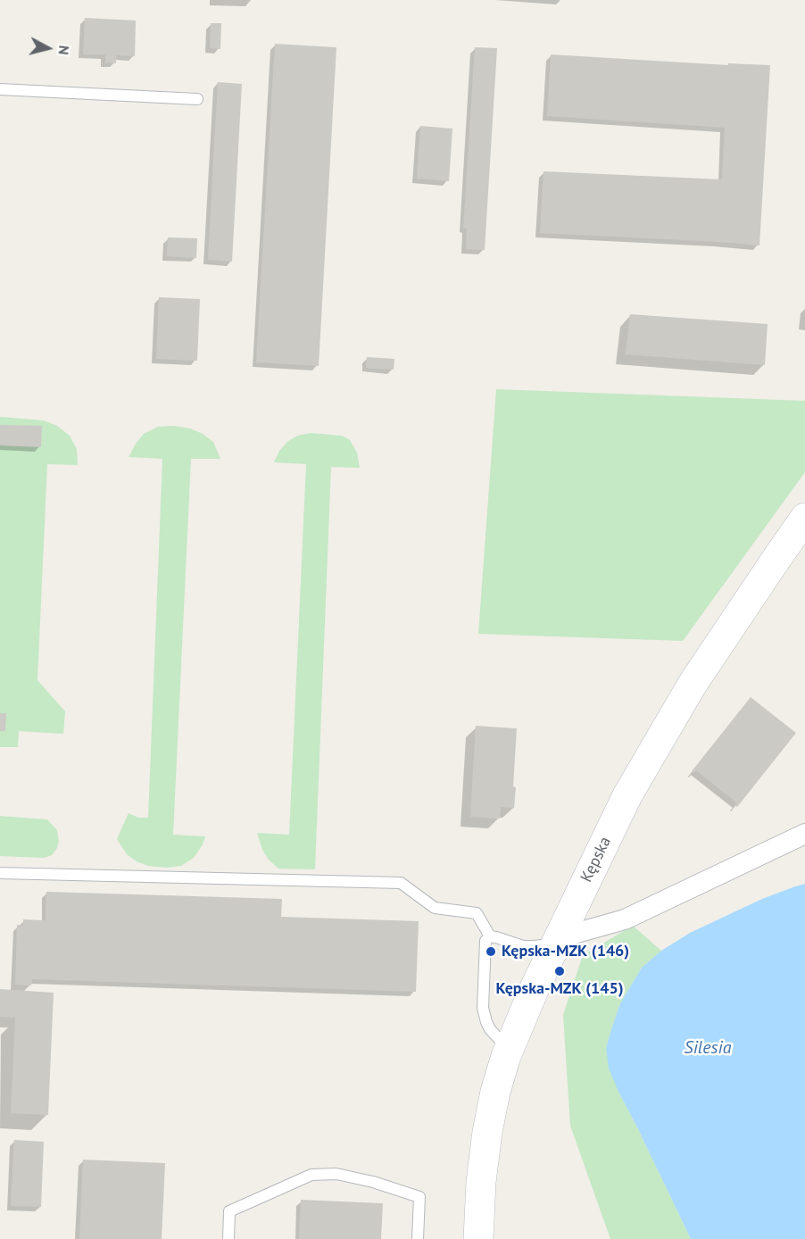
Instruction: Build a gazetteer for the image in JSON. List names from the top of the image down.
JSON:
{
  "streets": {
    "street": ["Kępska"]
  },
  "water": ["Silesia"],
  "places": ["Kępska-MZK (146)", "Kępska-MZK (145)"],
  "north": "right"
}
